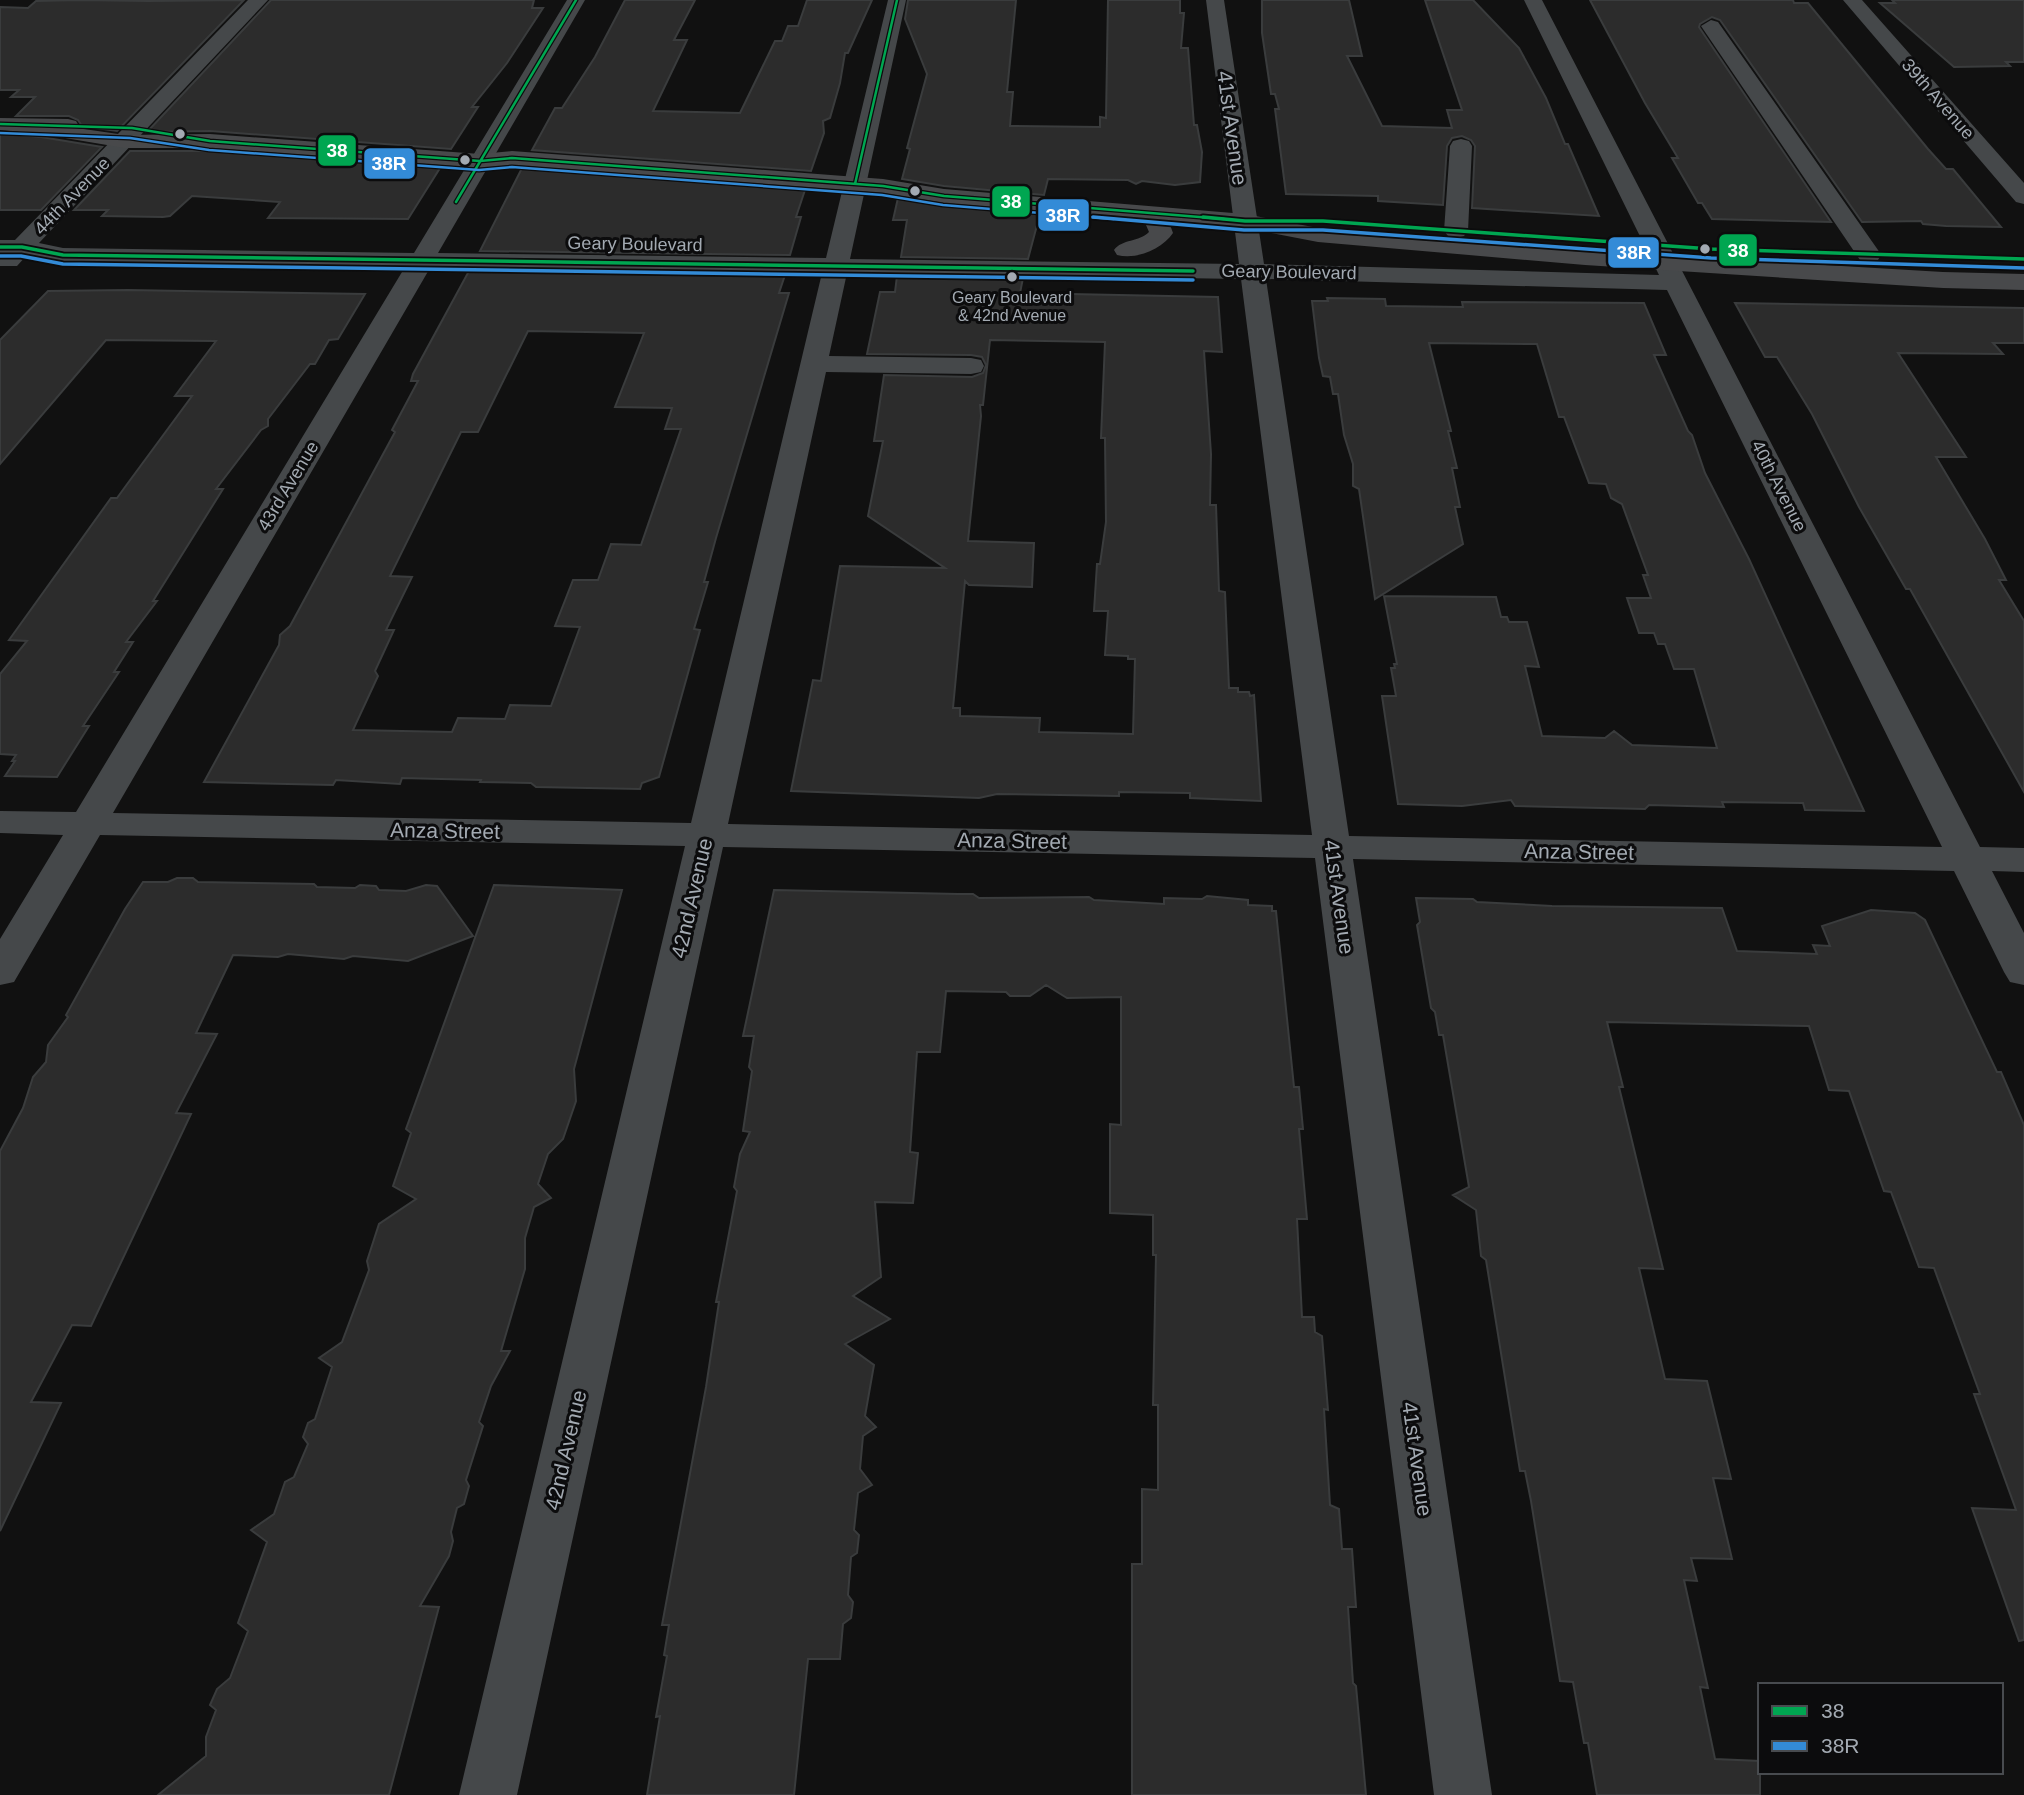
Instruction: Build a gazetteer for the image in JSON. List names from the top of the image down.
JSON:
{
  "streets": {
    "main road": ["Geary Boulevard"],
    "street": [
      "39th Avenue",
      "41st Avenue",
      "44th Avenue",
      "43rd Avenue",
      "40th Avenue",
      "Anza Street",
      "42nd Avenue"
    ]
  },
  "crossings": [
    ["41st Avenue", "Geary Boulevard"],
    ["41st Avenue", "Anza Street"],
    ["44th Avenue", "Geary Boulevard"],
    ["Geary Boulevard", "43rd Avenue"],
    ["Geary Boulevard", "40th Avenue"],
    ["Geary Boulevard", "42nd Avenue"],
    ["43rd Avenue", "Anza Street"],
    ["40th Avenue", "Anza Street"],
    ["Anza Street", "42nd Avenue"]
  ],
  "places": ["Geary Boulevard & 42nd Avenue"],
  "lines": ["transit line 38", "transit line 38R"],
  "legend": ["38", "38R"]
}
